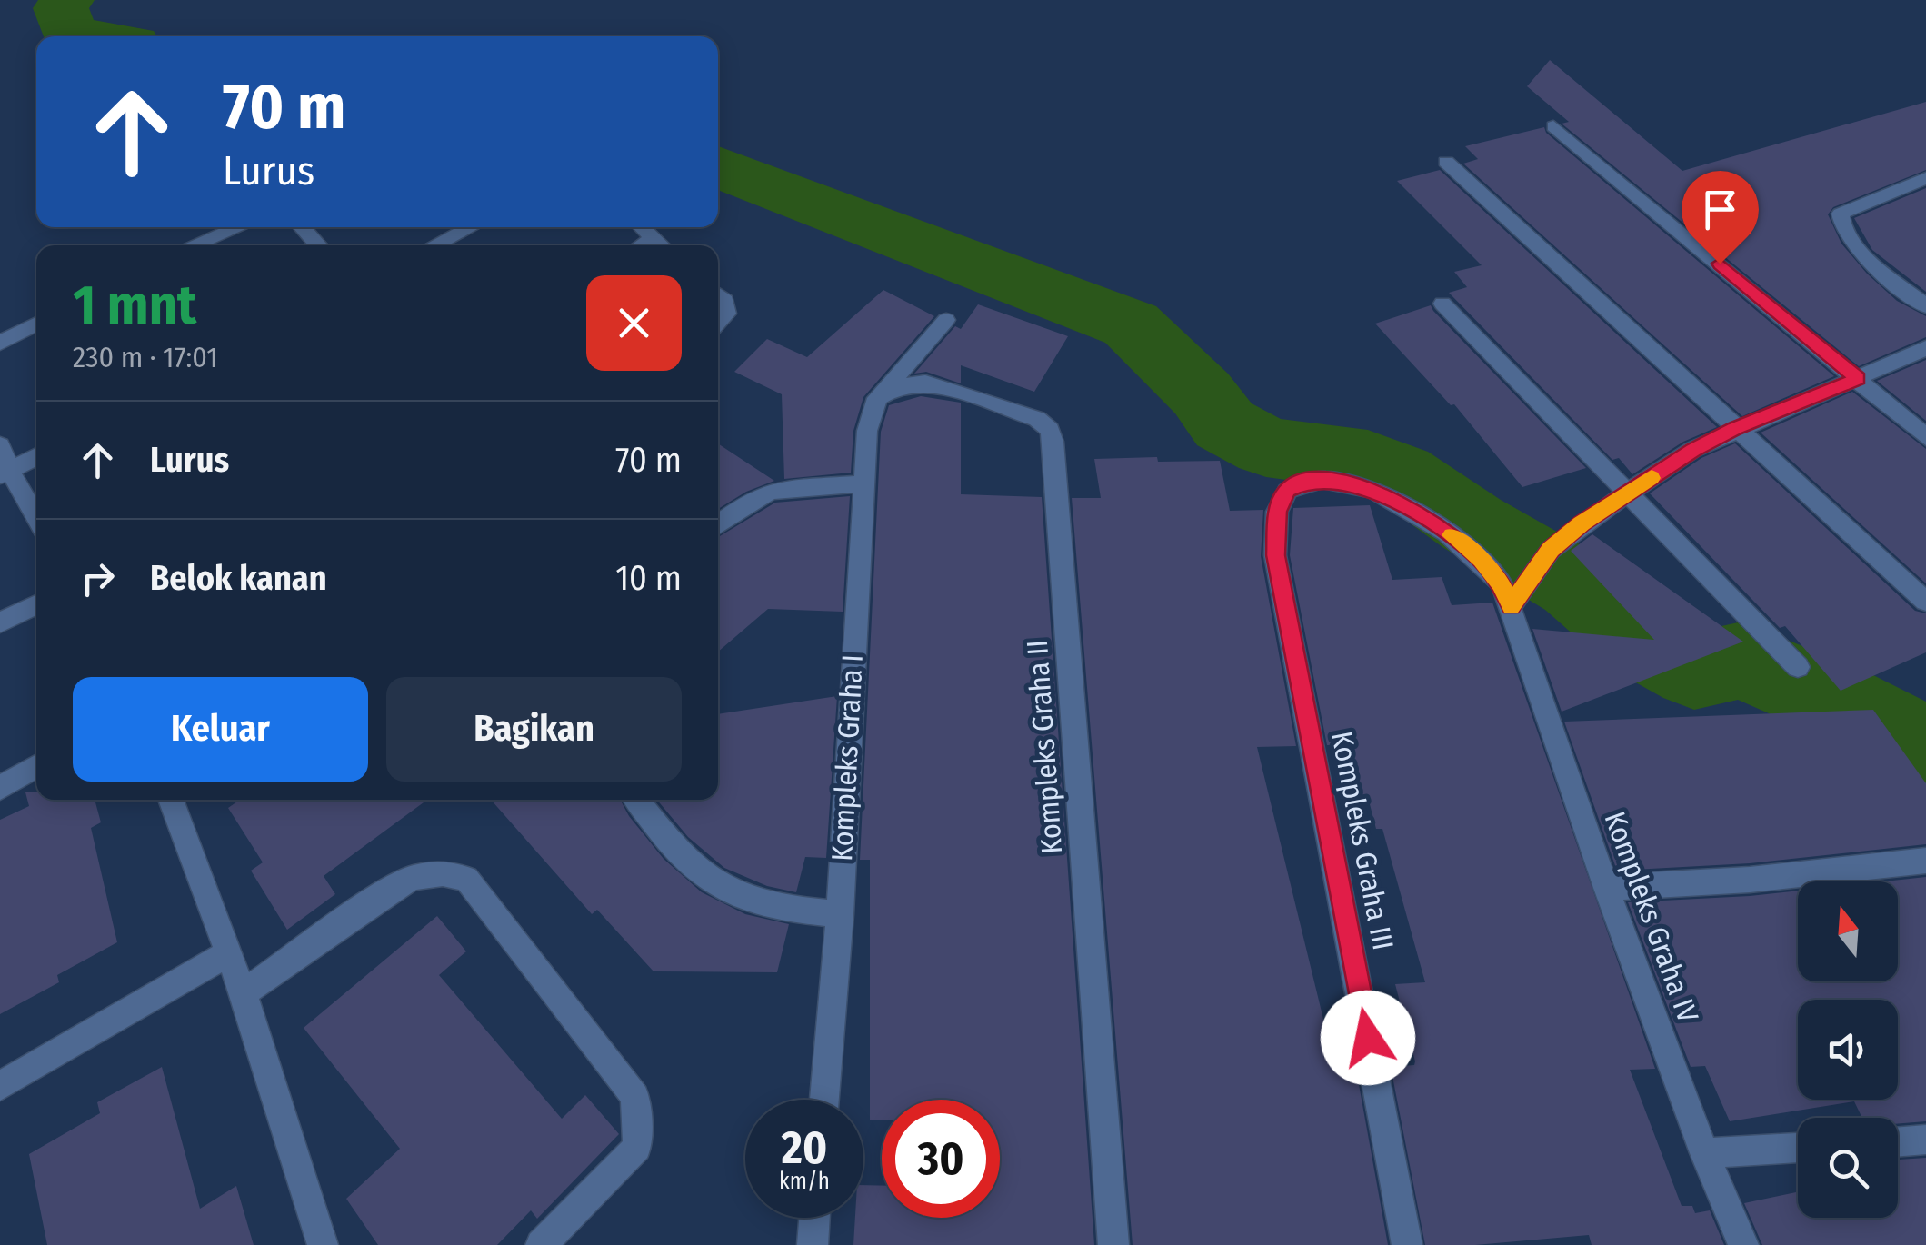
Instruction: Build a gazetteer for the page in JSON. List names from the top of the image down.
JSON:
{
  "streets": {
    "street": [
      "Kompleks Graha II",
      "Kompleks Graha I",
      "Kompleks Graha III",
      "Kompleks Graha IV"
    ]
  },
  "crossings": [
    ["Kompleks Graha II", "Kompleks Graha I"],
    ["Kompleks Graha III", "Kompleks Graha IV"]
  ],
  "north": "top",
  "page": {
    "turn": ["70 m", "Lurus"],
    "heading": ["1 mnt", "230 m · 17:01"],
    "list": [
      {
        "name": "Lurus",
        "value": "70 m"
      },
      {
        "name": "Belok kanan",
        "value": "10 m"
      }
    ],
    "buttons": ["Keluar", "Bagikan"],
    "speed": "20 km/h",
    "limit": "30"
  }
}
